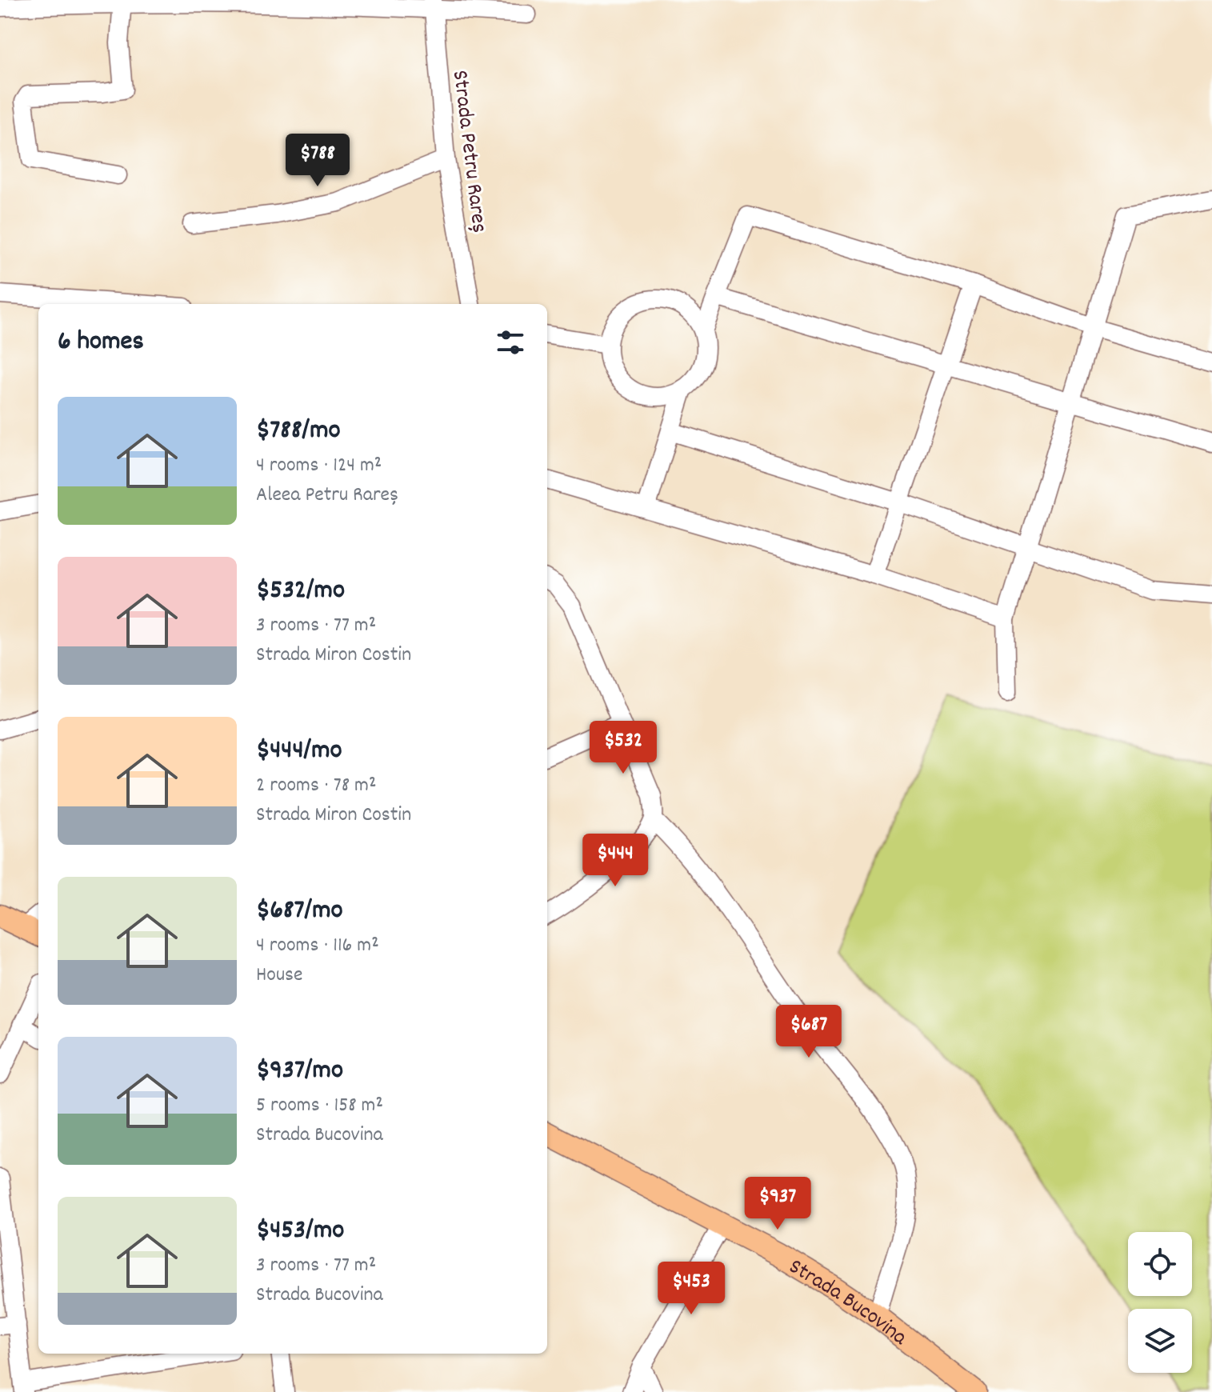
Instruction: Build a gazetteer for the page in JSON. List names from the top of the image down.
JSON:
{
  "streets": {
    "main road": ["Strada Bucovina"],
    "street": ["Strada Petru Rareș"]
  },
  "page": {
    "price": [
      "$788",
      "$532",
      "$444",
      "$687",
      "$937",
      "$453"
    ],
    "heading": "6 homes",
    "list": [
      {
        "name": "$788/mo",
        "note": "4 rooms · 124 m² · Aleea Petru Rareș"
      },
      {
        "name": "$532/mo",
        "note": "3 rooms · 77 m² · Strada Miron Costin"
      },
      {
        "name": "$444/mo",
        "note": "2 rooms · 78 m² · Strada Miron Costin"
      },
      {
        "name": "$687/mo",
        "note": "4 rooms · 116 m² · House"
      },
      {
        "name": "$937/mo",
        "note": "5 rooms · 158 m² · Strada Bucovina"
      },
      {
        "name": "$453/mo",
        "note": "3 rooms · 77 m² · Strada Bucovina"
      }
    ]
  }
}
